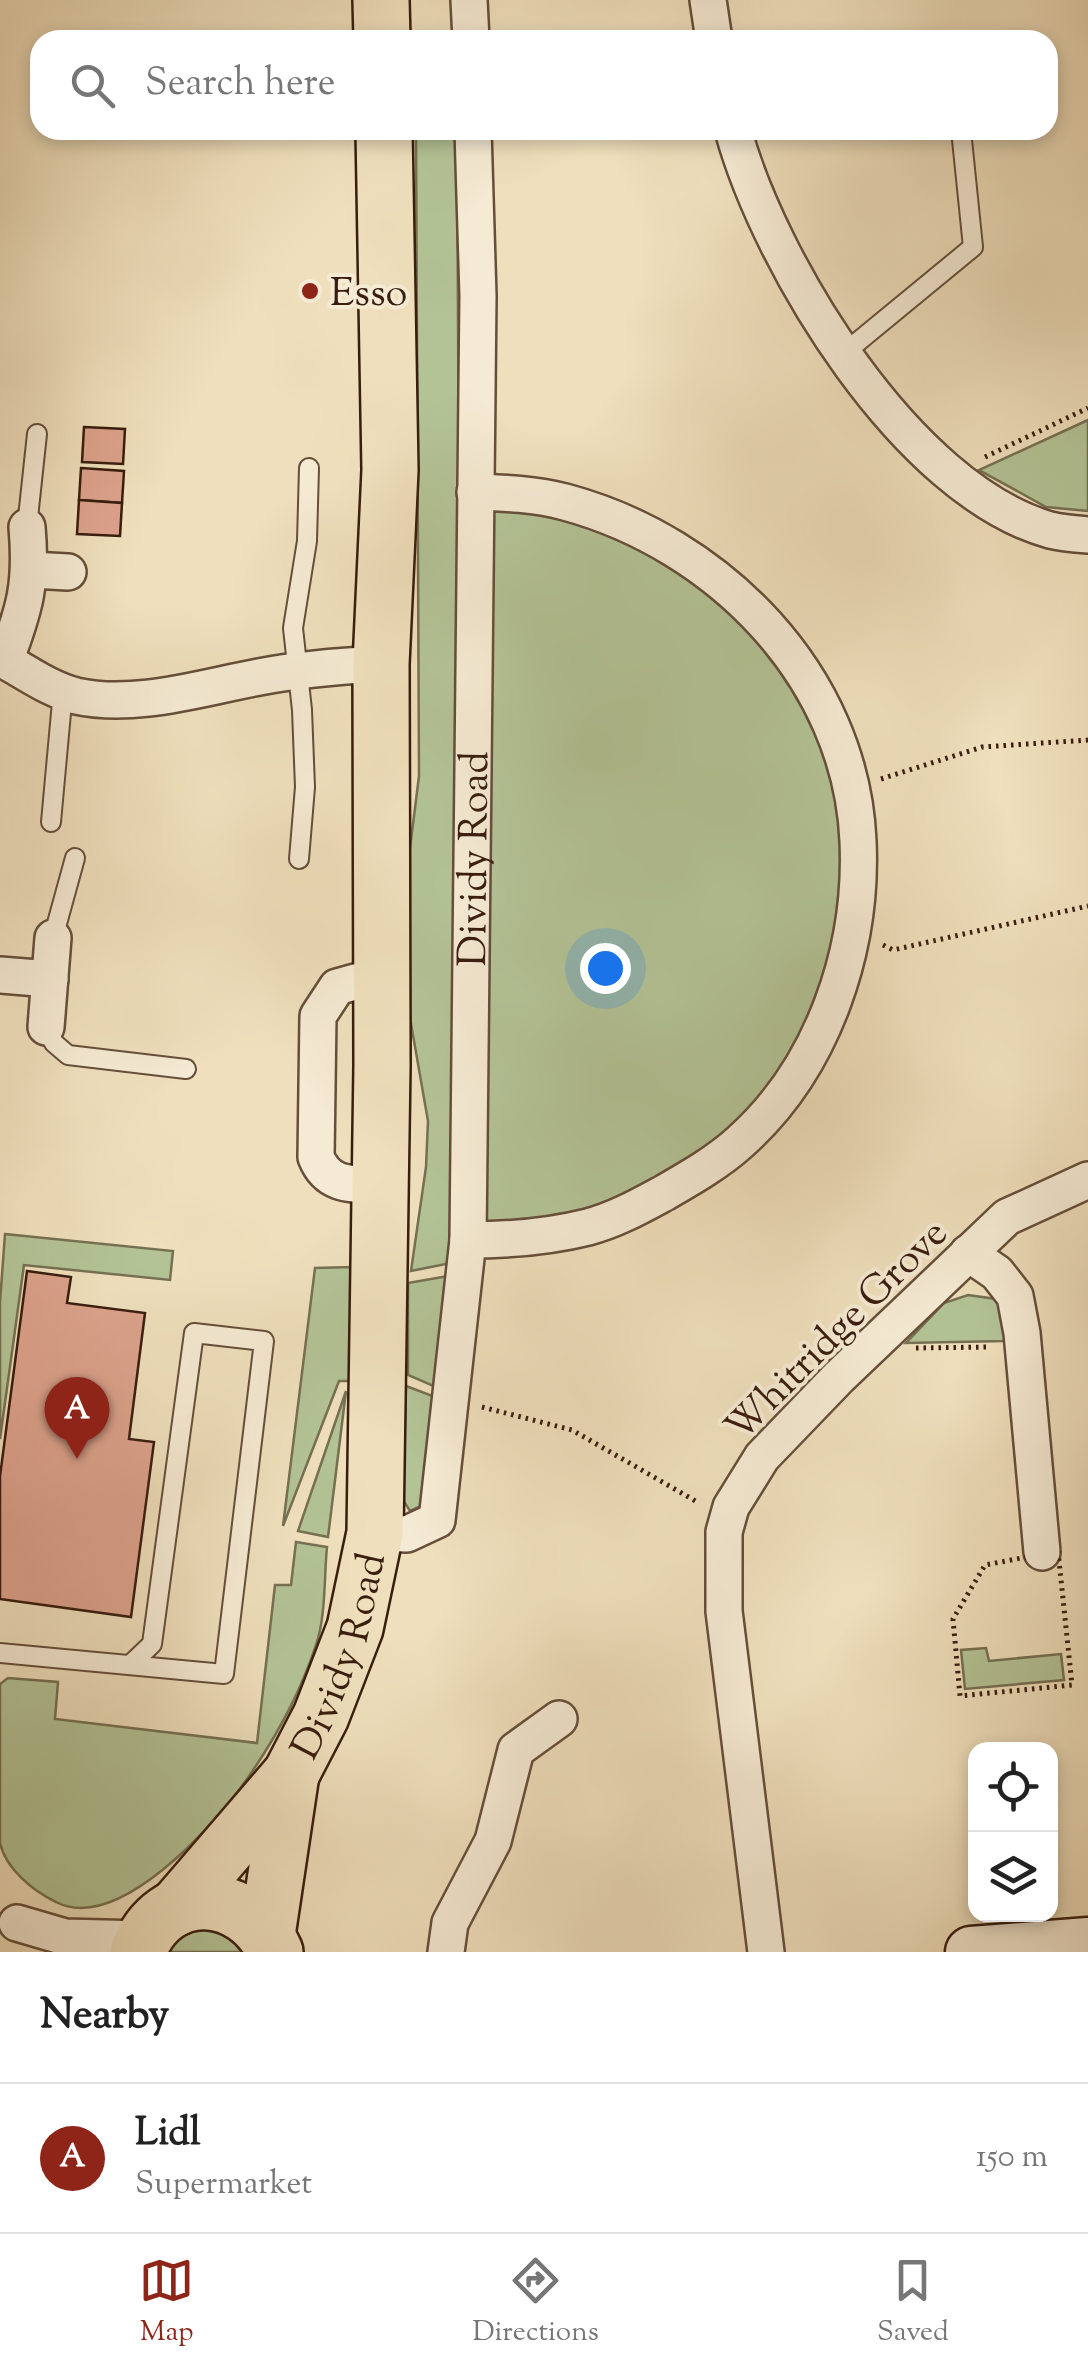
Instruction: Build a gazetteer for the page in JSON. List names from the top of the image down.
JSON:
{
  "streets": {
    "main road": ["Dividy Road"],
    "street": ["Whitridge Grove"]
  },
  "places": ["Esso"],
  "page": {
    "search": "Search here",
    "pins": "A",
    "heading": "Nearby",
    "list": [
      {
        "mark": "A",
        "name": "Lidl",
        "note": "Supermarket",
        "value": "150 m"
      }
    ],
    "nav": ["Map", "Directions", "Saved"]
  }
}
